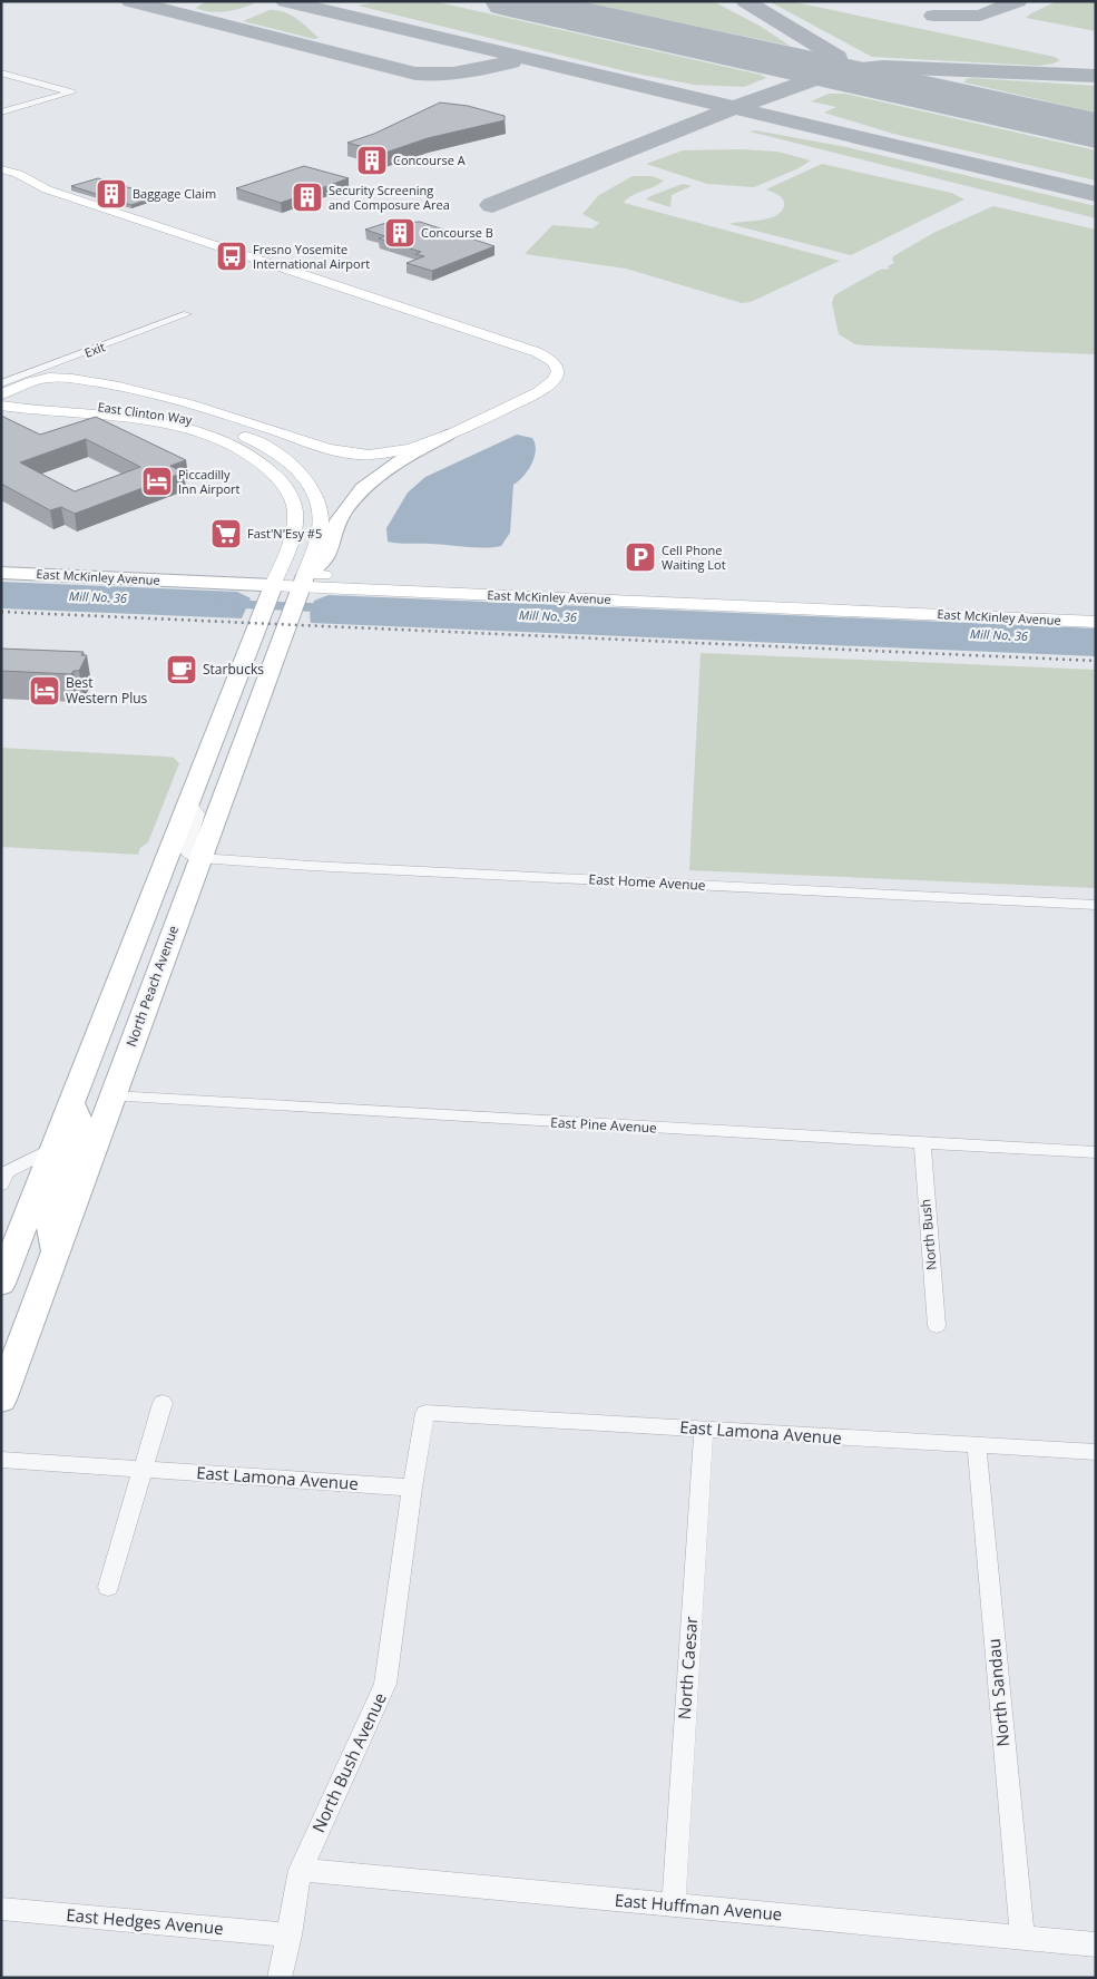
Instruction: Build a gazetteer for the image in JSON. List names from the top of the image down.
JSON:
{
  "streets": {
    "main road": ["East Clinton Way", "East McKinley Avenue", "North Peach Avenue"],
    "street": [
      "Exit",
      "East Home Avenue",
      "East Pine Avenue",
      "North Bush",
      "East Lamona Avenue",
      "North Caesar",
      "North Sandau",
      "North Bush Avenue",
      "East Huffman Avenue",
      "East Hedges Avenue"
    ]
  },
  "crossings": [
    ["East Clinton Way", "East McKinley Avenue"],
    ["East Clinton Way", "North Peach Avenue"],
    ["East McKinley Avenue", "North Peach Avenue"],
    ["East Home Avenue", "North Peach Avenue"],
    ["North Peach Avenue", "East Pine Avenue"],
    ["East Pine Avenue", "North Bush"],
    ["East Lamona Avenue", "North Caesar"],
    ["East Lamona Avenue", "North Sandau"],
    ["East Lamona Avenue", "North Bush Avenue"],
    ["North Caesar", "East Huffman Avenue"],
    ["North Sandau", "East Huffman Avenue"],
    ["North Bush Avenue", "East Huffman Avenue"],
    ["North Bush Avenue", "East Hedges Avenue"]
  ],
  "water": ["Mill No. 36"],
  "places": {
    "building": [
      "Concourse A",
      "Baggage Claim",
      "Security Screening and Composure Area",
      "Concourse B"
    ],
    "bus stop": ["Fresno Yosemite International Airport"],
    "hotel": ["Piccadilly Inn Airport", "Best Western Plus"],
    "supermarket": ["Fast'N'Esy #5"],
    "parking": ["Cell Phone Waiting Lot"],
    "cafe": ["Starbucks"]
  }
}
